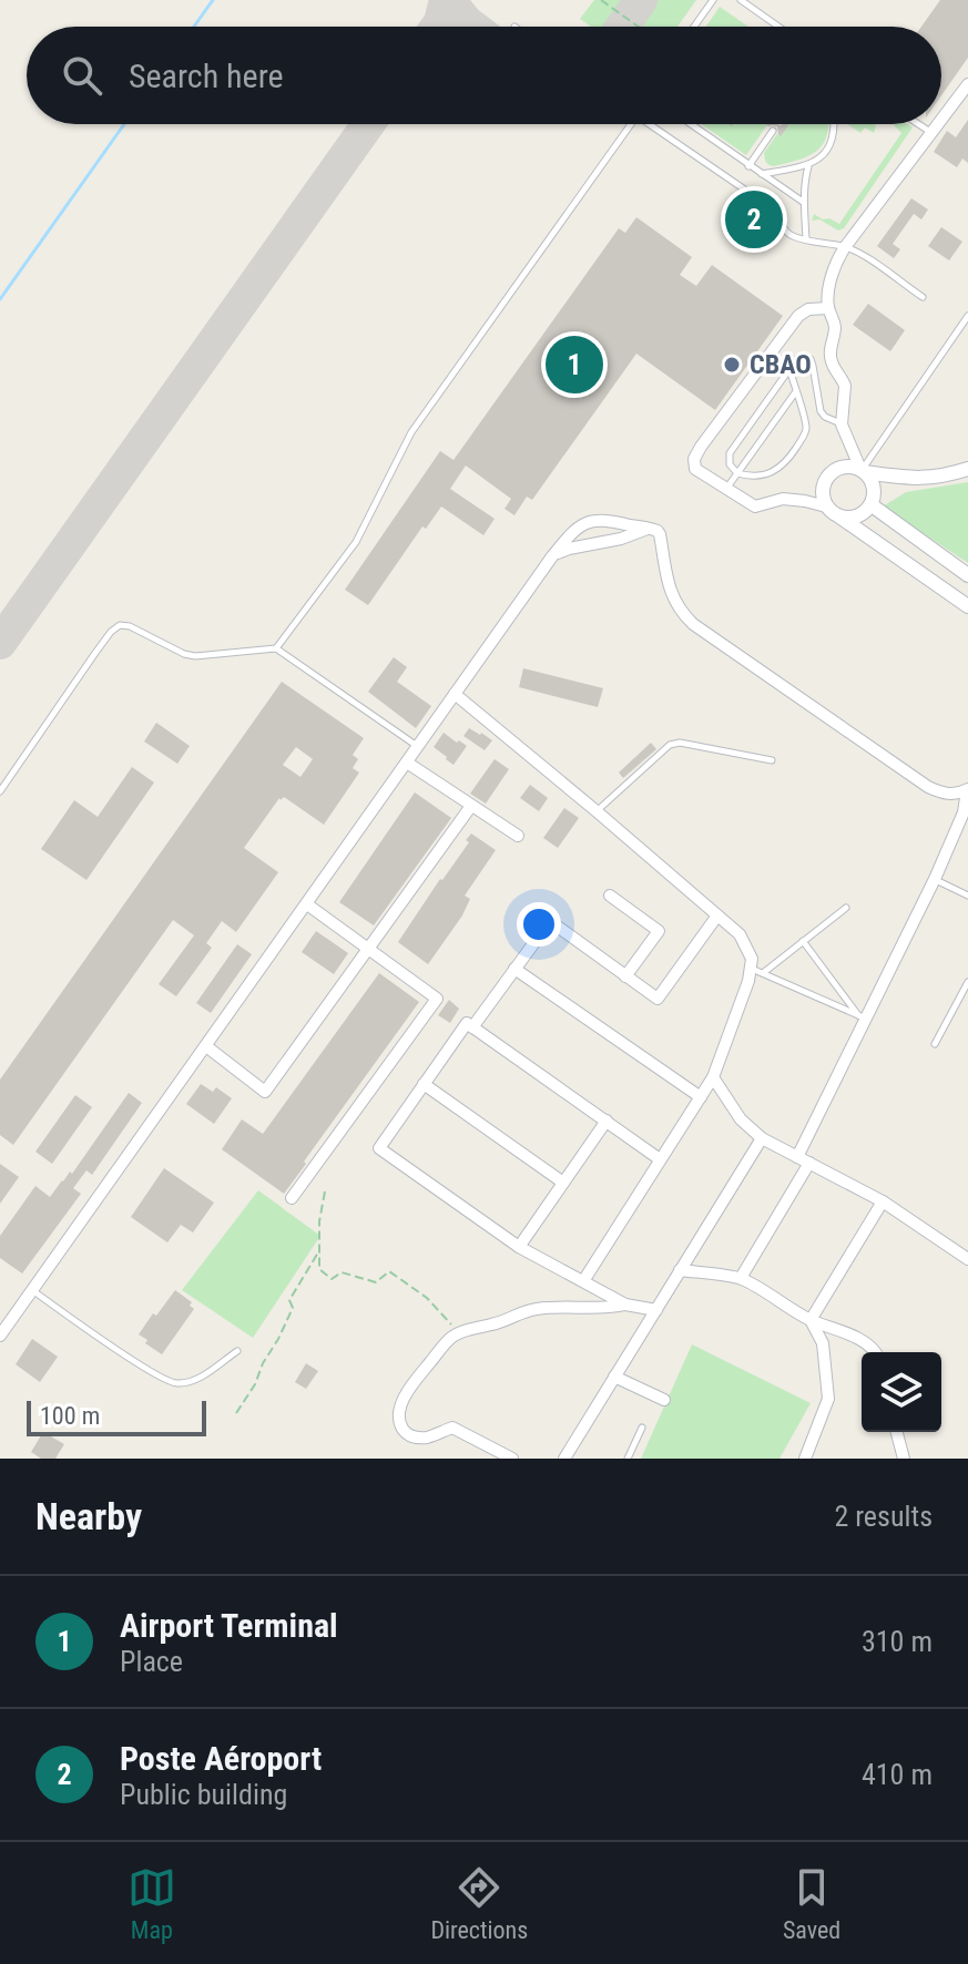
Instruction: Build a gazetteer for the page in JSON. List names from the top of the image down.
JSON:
{
  "places": ["CBAO"],
  "scale_bar": "100 m",
  "page": {
    "search": "Search here",
    "pins": ["2", "1"],
    "scale": "100 m",
    "heading": ["Nearby", "2 results"],
    "list": [
      {
        "mark": "1",
        "name": "Airport Terminal",
        "note": "Place",
        "value": "310 m"
      },
      {
        "mark": "2",
        "name": "Poste Aéroport",
        "note": "Public building",
        "value": "410 m"
      }
    ],
    "nav": ["Map", "Directions", "Saved"]
  }
}
